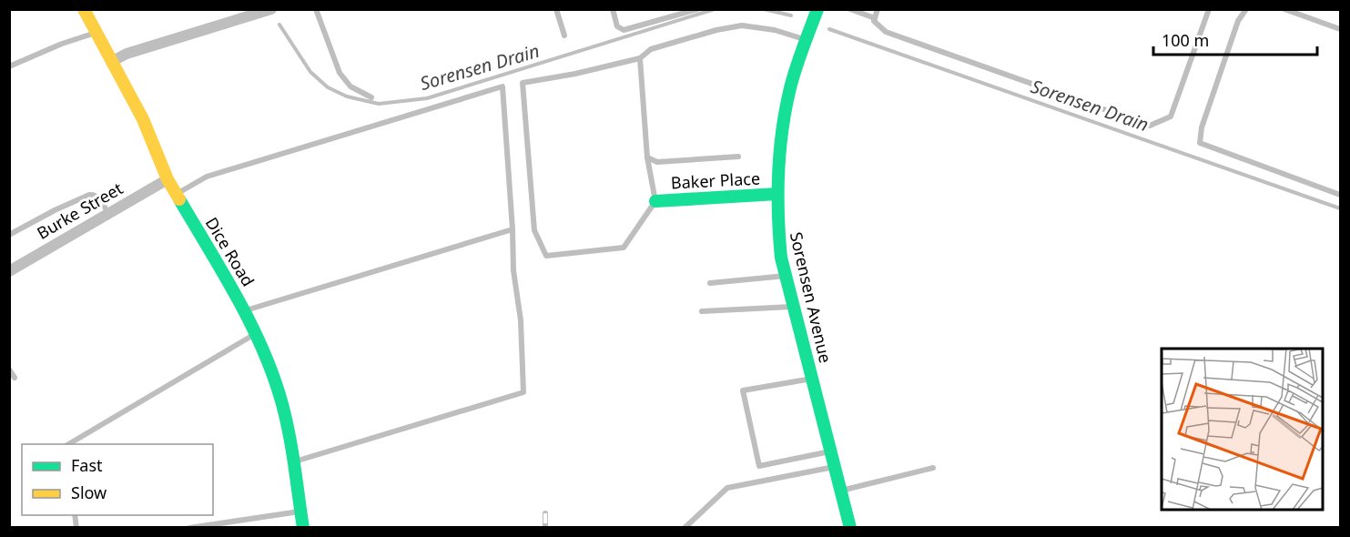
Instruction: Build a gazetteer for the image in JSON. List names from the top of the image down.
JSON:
{
  "streets": {
    "street": [
      "Baker Place",
      "Burke Street",
      "Dice Road",
      "Sorensen Avenue"
    ]
  },
  "crossings": [
    ["Baker Place", "Sorensen Avenue"],
    ["Burke Street", "Dice Road"]
  ],
  "water": ["Sorensen Drain"],
  "legend": ["Fast", "Slow"],
  "scale_bar": "100 m"
}
